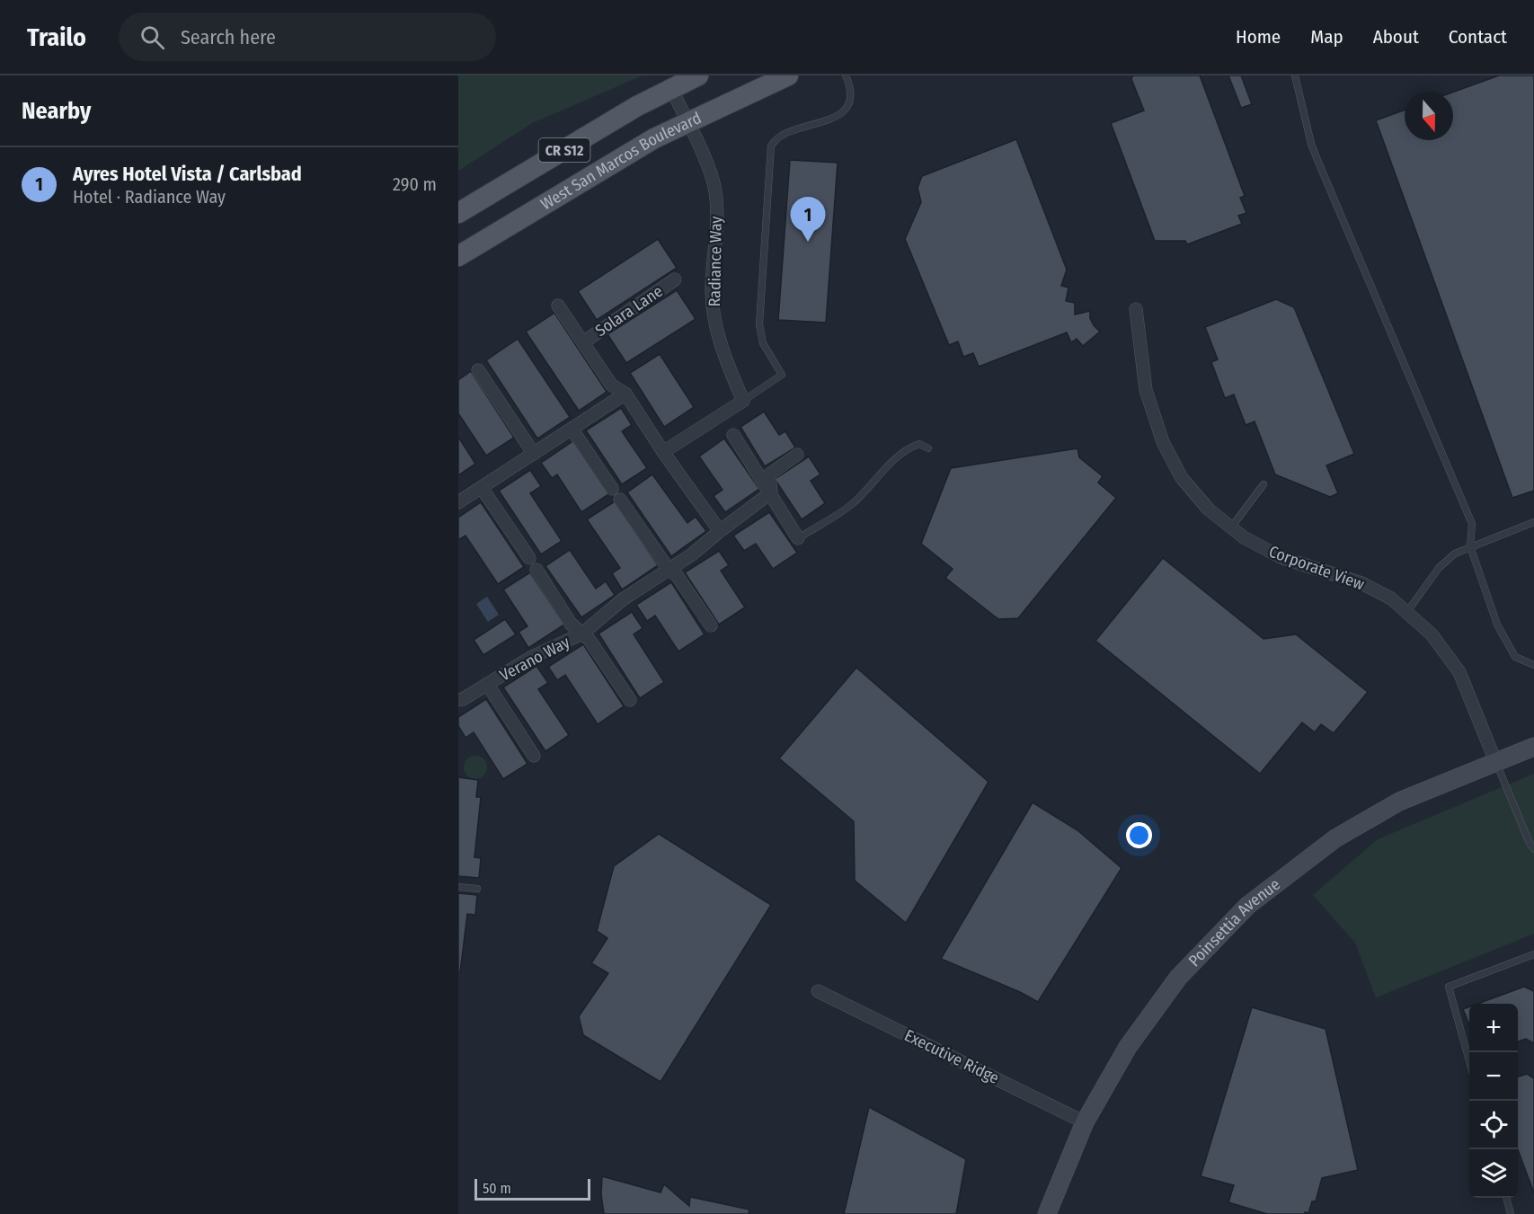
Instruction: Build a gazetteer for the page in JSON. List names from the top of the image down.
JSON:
{
  "streets": {
    "main road": ["CR S12", "West San Marcos Boulevard", "Poinsettia Avenue"],
    "street": [
      "Radiance Way",
      "Solara Lane",
      "Corporate View",
      "Verano Way",
      "Executive Ridge"
    ]
  },
  "crossings": [
    ["CR S12", "Radiance Way"],
    ["West San Marcos Boulevard", "Radiance Way"],
    ["Corporate View", "Poinsettia Avenue"],
    ["Poinsettia Avenue", "Executive Ridge"]
  ],
  "scale_bar": "50 m",
  "north": "bottom",
  "page": {
    "header": "Trailo",
    "search": "Search here",
    "nav": [
      "Home",
      "Map",
      "About",
      "Contact"
    ],
    "heading": "Nearby",
    "list": [
      {
        "mark": "1",
        "name": "Ayres Hotel Vista / Carlsbad",
        "note": "Hotel · Radiance Way",
        "value": "290 m"
      }
    ],
    "pins": "1",
    "map_buttons": ["+", "−"],
    "scale": "50 m"
  }
}
